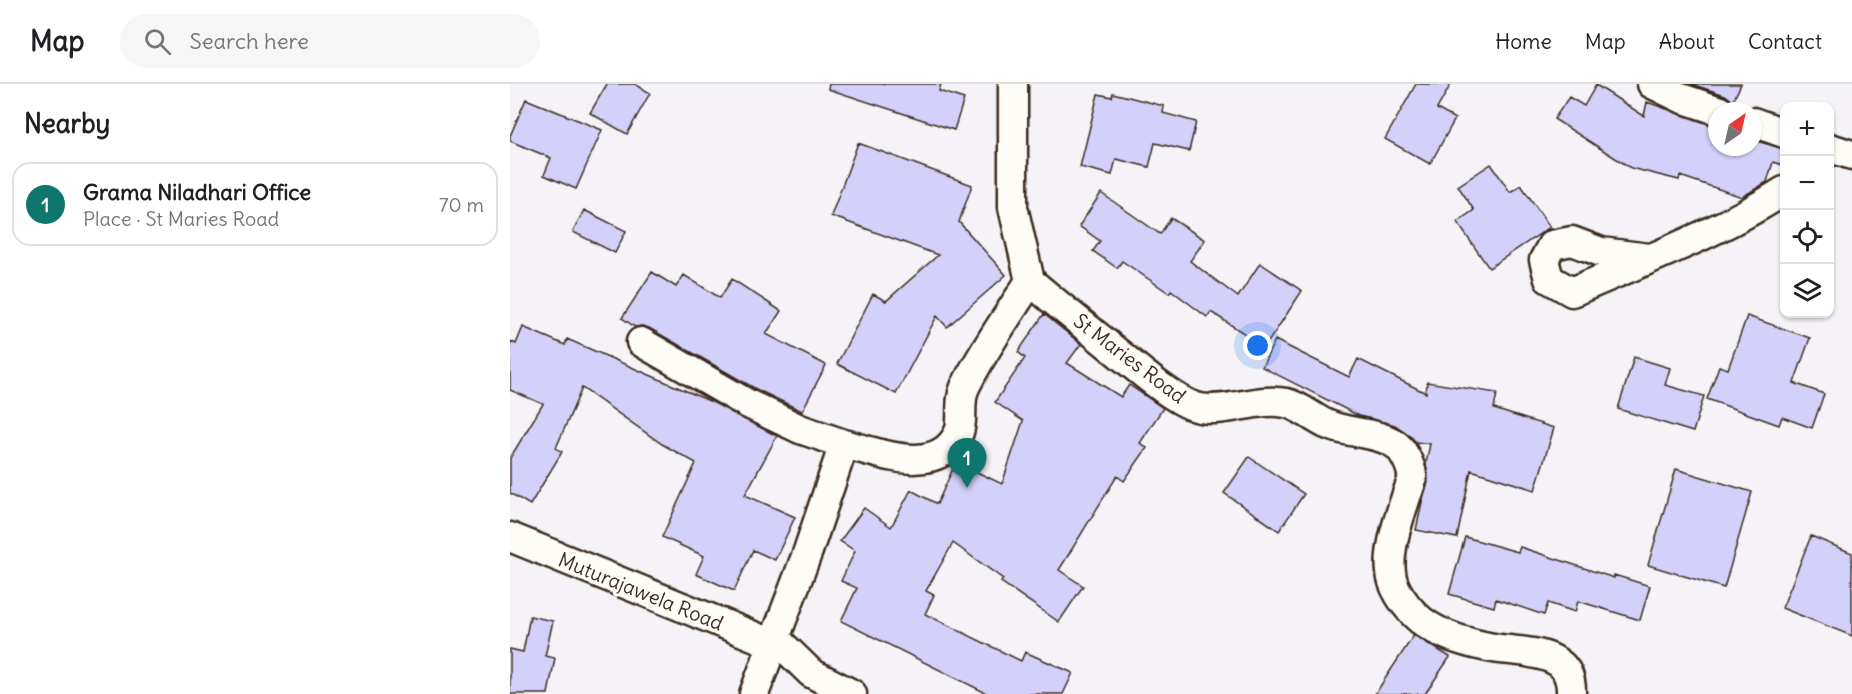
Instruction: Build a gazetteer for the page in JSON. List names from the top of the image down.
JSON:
{
  "streets": {
    "street": ["St Maries Road", "Muturajawela Road"]
  },
  "north": "top right",
  "page": {
    "header": "Map",
    "search": "Search here",
    "nav": [
      "Home",
      "Map",
      "About",
      "Contact"
    ],
    "heading": "Nearby",
    "map_buttons": ["+", "−"],
    "list": [
      {
        "mark": "1",
        "name": "Grama Niladhari Office",
        "note": "Place · St Maries Road",
        "value": "70 m"
      }
    ],
    "pins": "1"
  }
}
